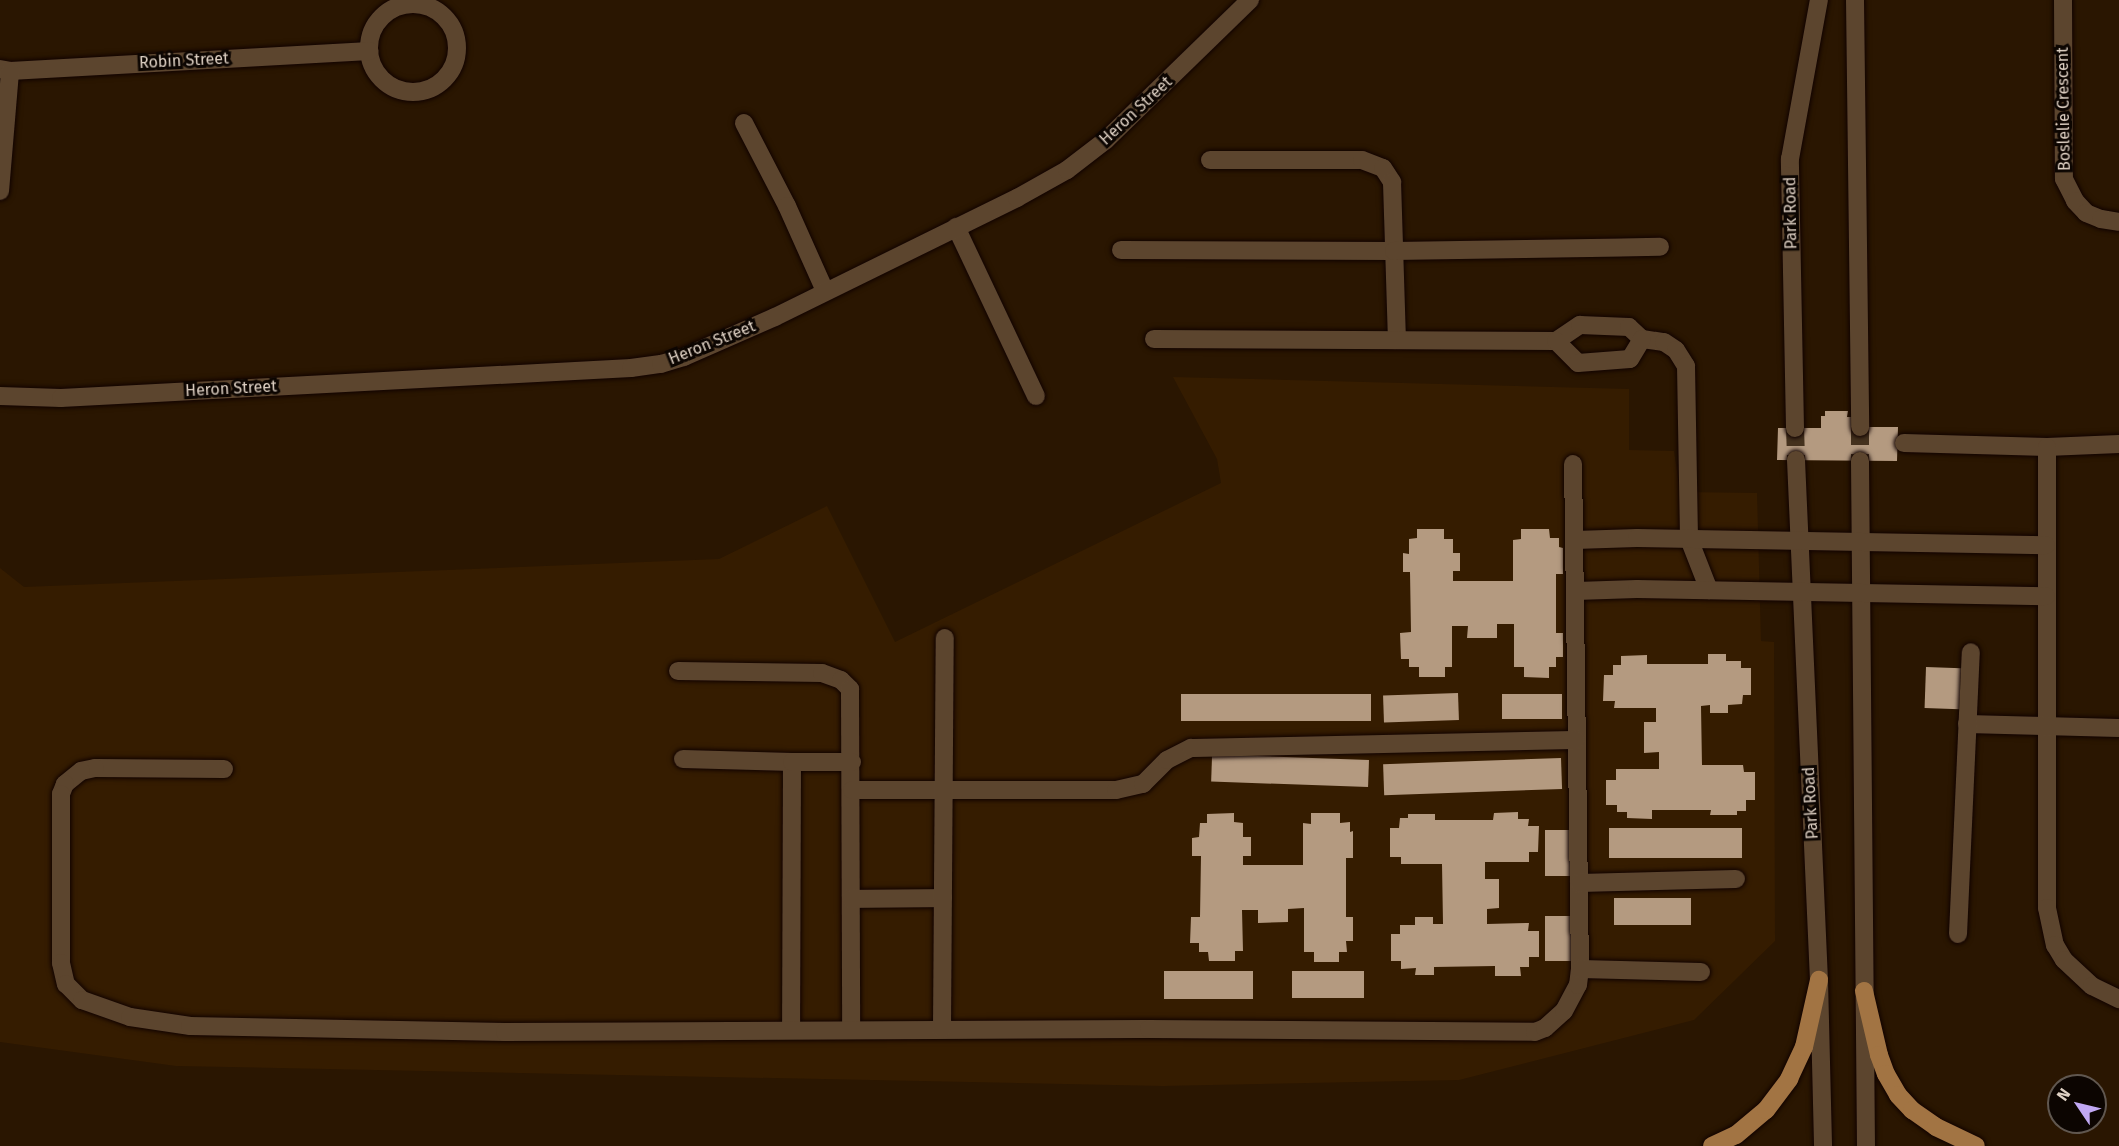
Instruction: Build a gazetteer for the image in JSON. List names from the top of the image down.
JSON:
{
  "streets": {
    "street": [
      "Robin Street",
      "Boslelie Crescent",
      "Heron Street",
      "Park Road"
    ]
  },
  "north": "top left"
}
